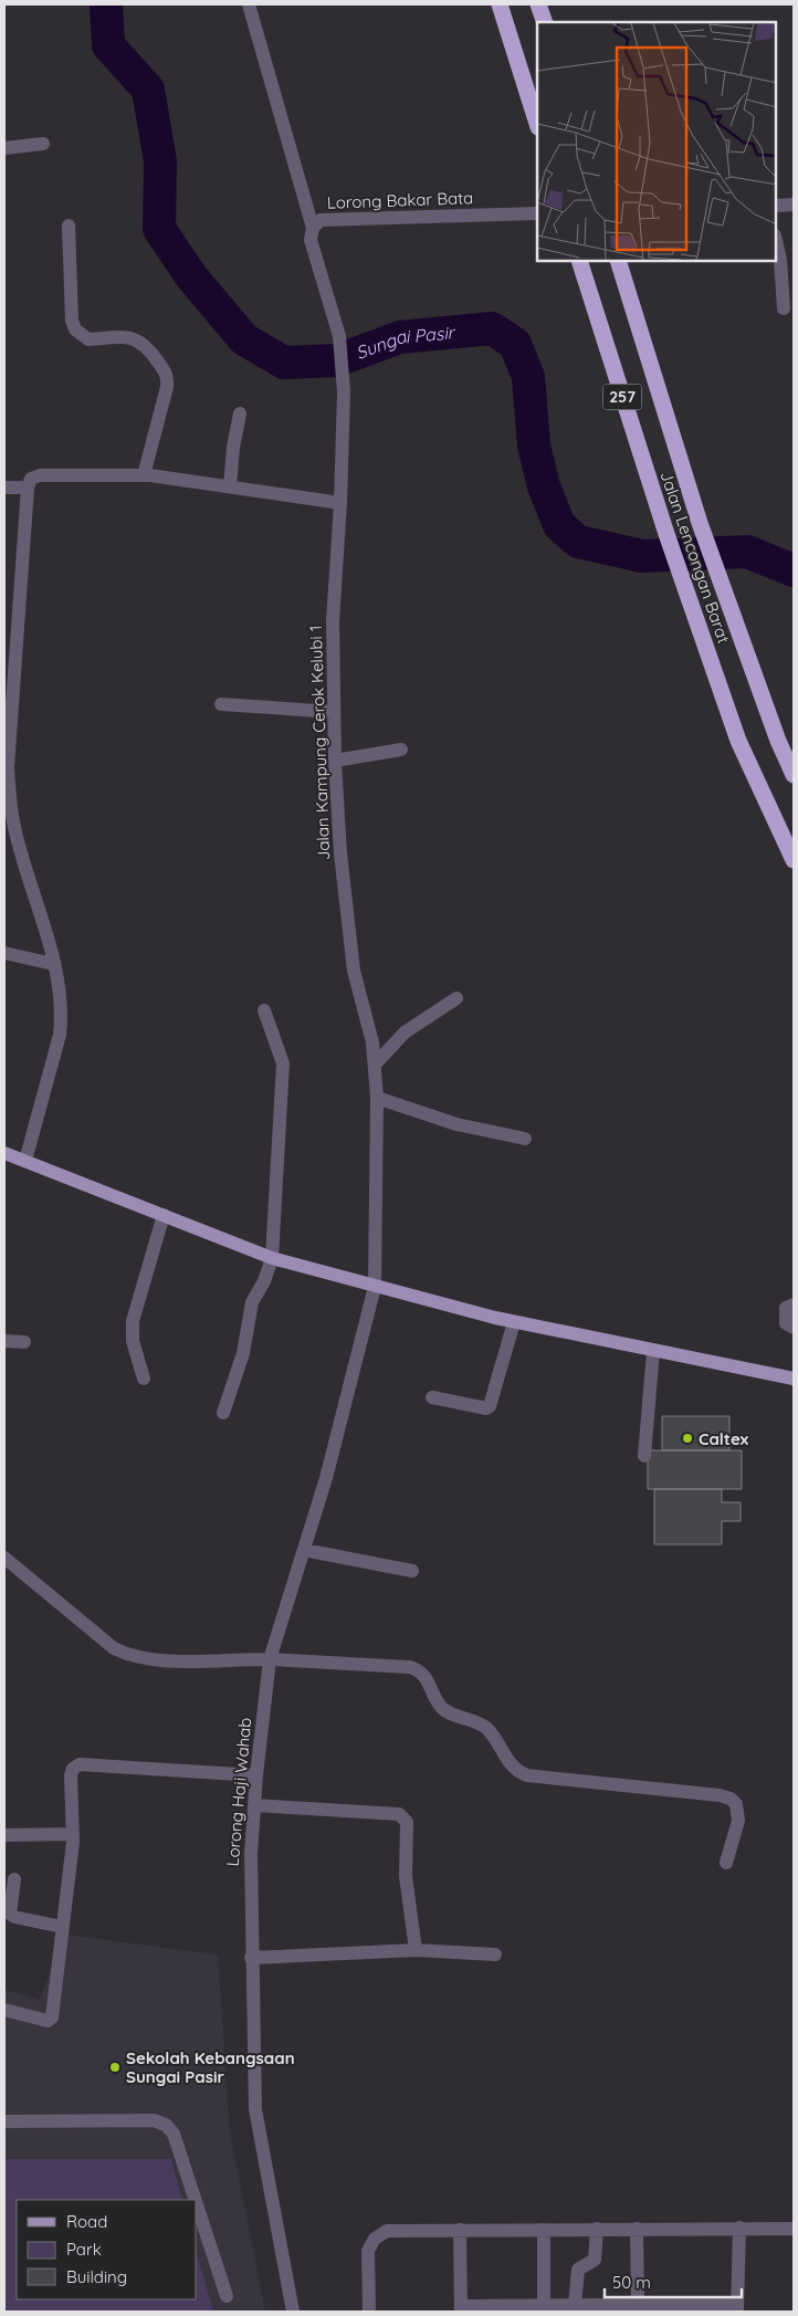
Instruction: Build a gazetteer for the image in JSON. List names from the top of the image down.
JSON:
{
  "streets": {
    "highway": ["257", "Jalan Lencongan Barat"],
    "street": ["Lorong Bakar Bata", "Jalan Kampung Cerok Kelubi 1", "Lorong Haji Wahab"]
  },
  "crossings": [
    ["Lorong Bakar Bata", "Jalan Kampung Cerok Kelubi 1"],
    ["Jalan Kampung Cerok Kelubi 1", "Lorong Haji Wahab"]
  ],
  "water": ["Sungai Pasir"],
  "places": ["Caltex", "Sekolah Kebangsaan Sungai Pasir"],
  "legend": ["Road", "Park", "Building"],
  "scale_bar": "50 m"
}
